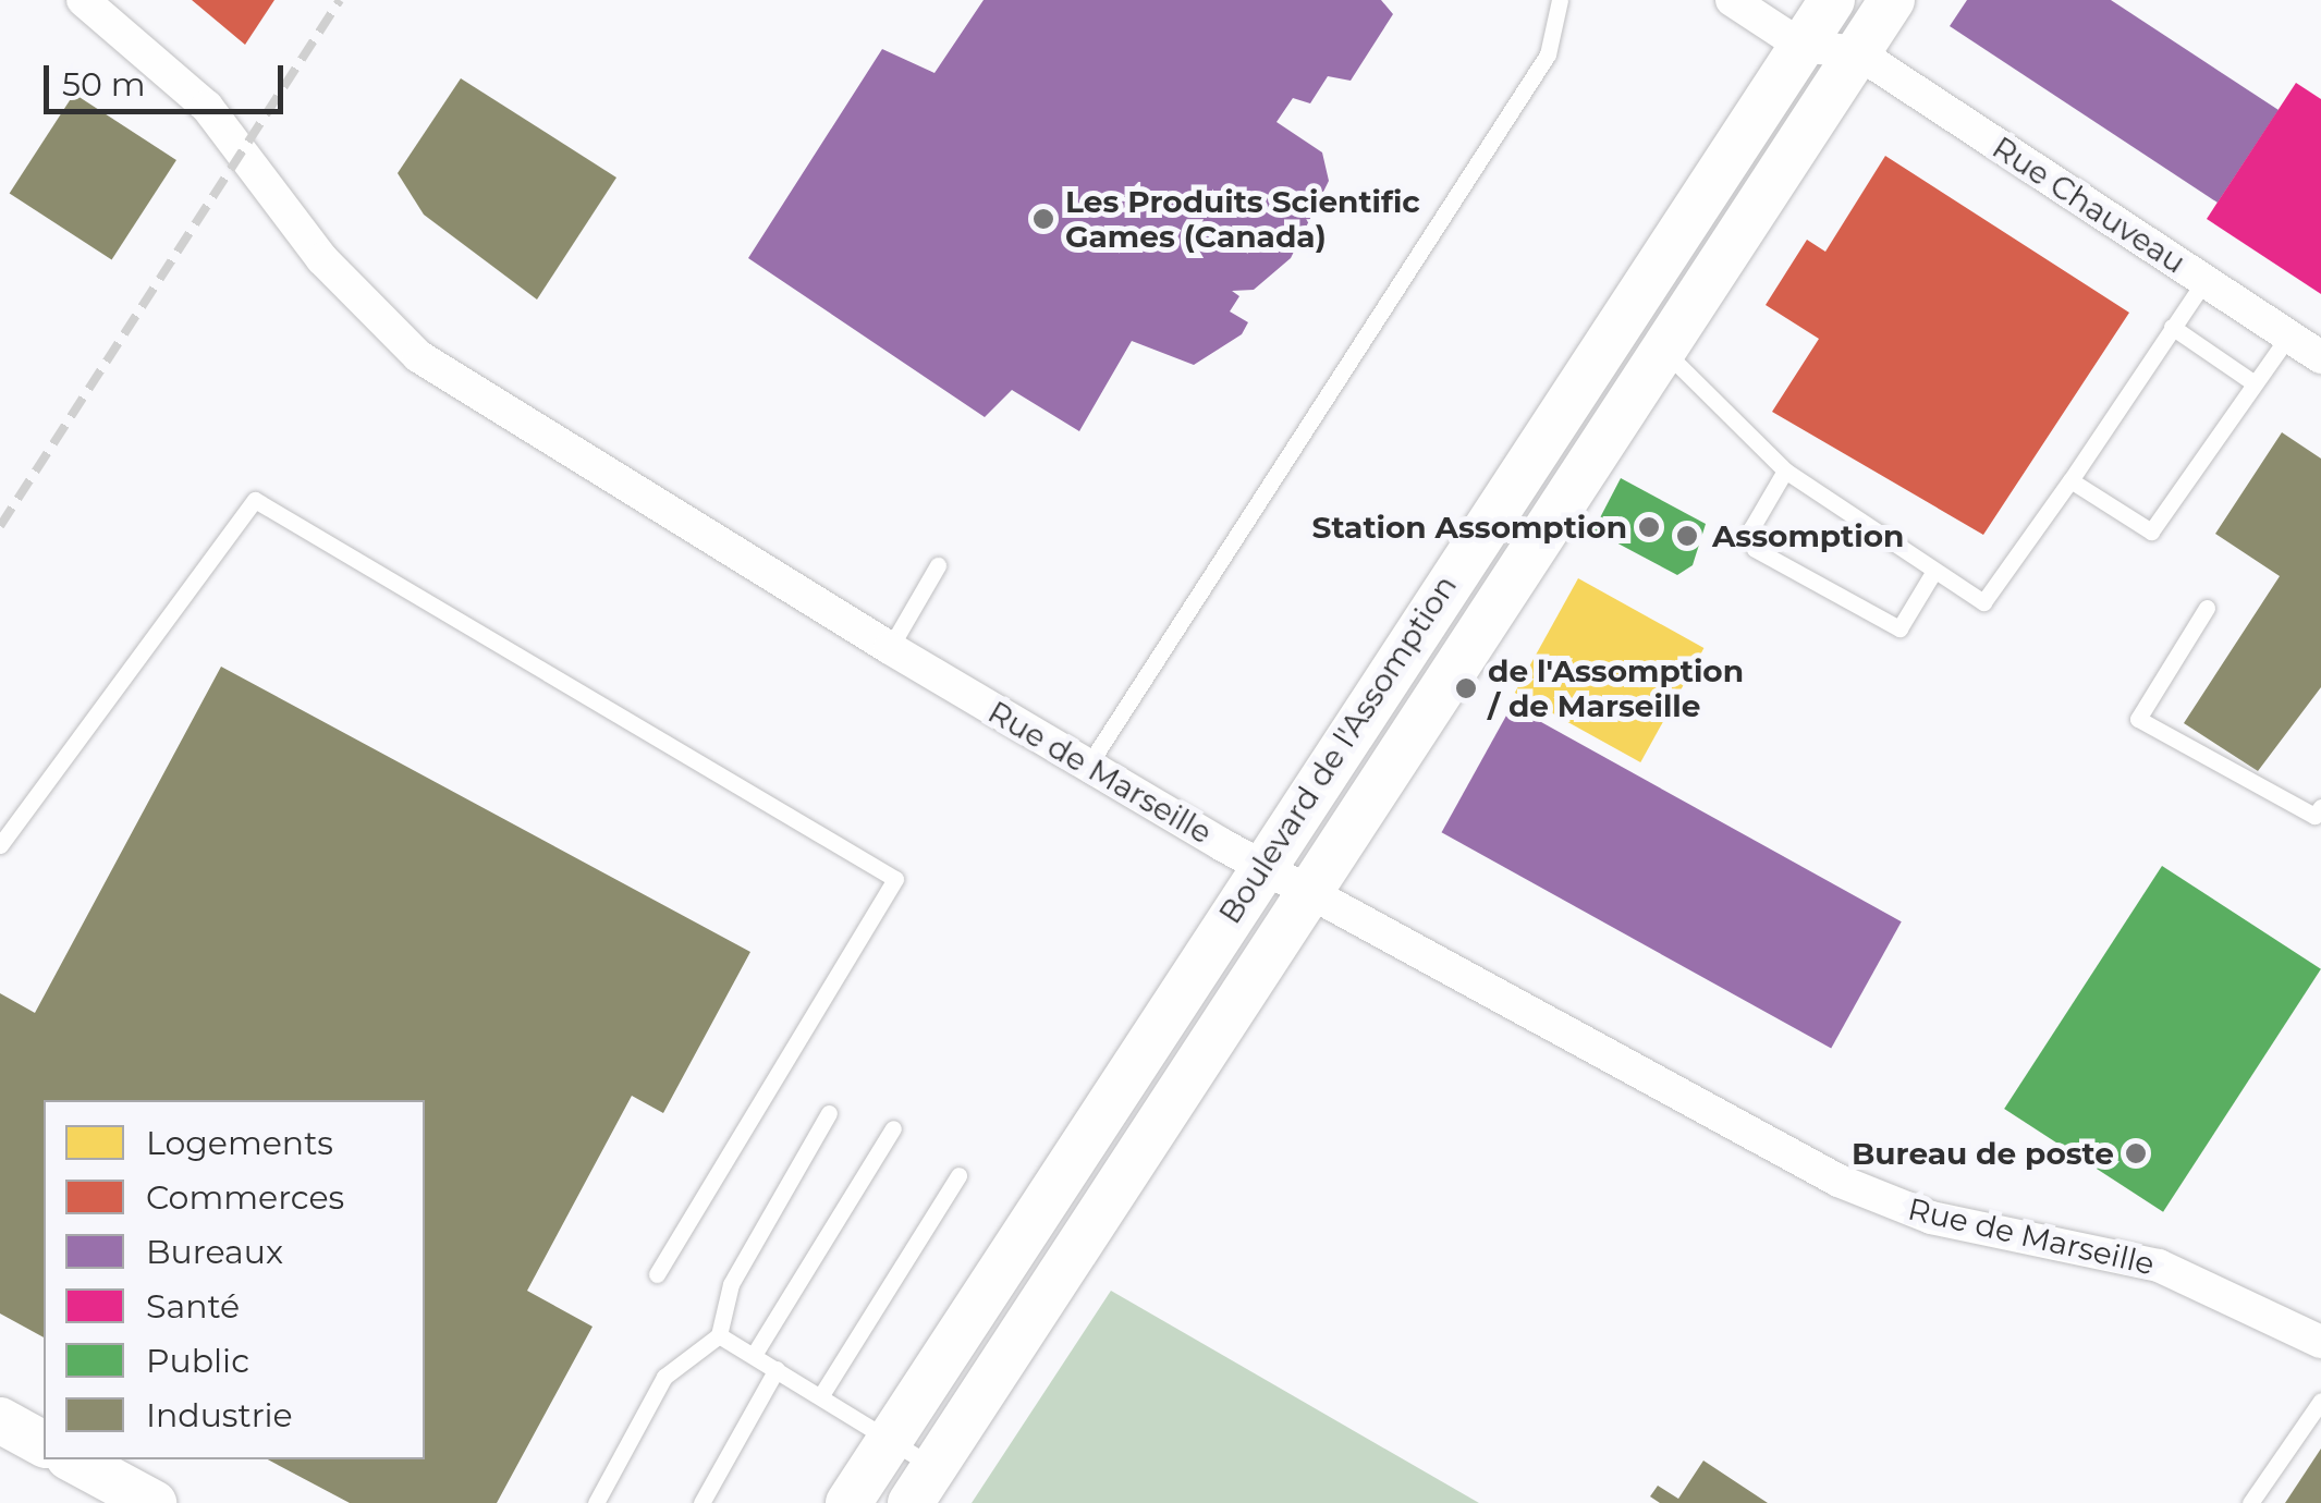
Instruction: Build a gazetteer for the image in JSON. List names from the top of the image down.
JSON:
{
  "streets": {
    "street": ["Rue Chauveau", "Boulevard de l'Assomption", "Rue de Marseille"]
  },
  "crossings": [
    ["Rue Chauveau", "Boulevard de l'Assomption"],
    ["Boulevard de l'Assomption", "Rue de Marseille"]
  ],
  "places": [
    "Les Produits Scientific Games (Canada)",
    "Station Assomption",
    "Assomption",
    "de l'Assomption / de Marseille",
    "Bureau de poste"
  ],
  "legend": [
    "Logements",
    "Commerces",
    "Bureaux",
    "Santé",
    "Public",
    "Industrie"
  ],
  "scale_bar": "50 m"
}
